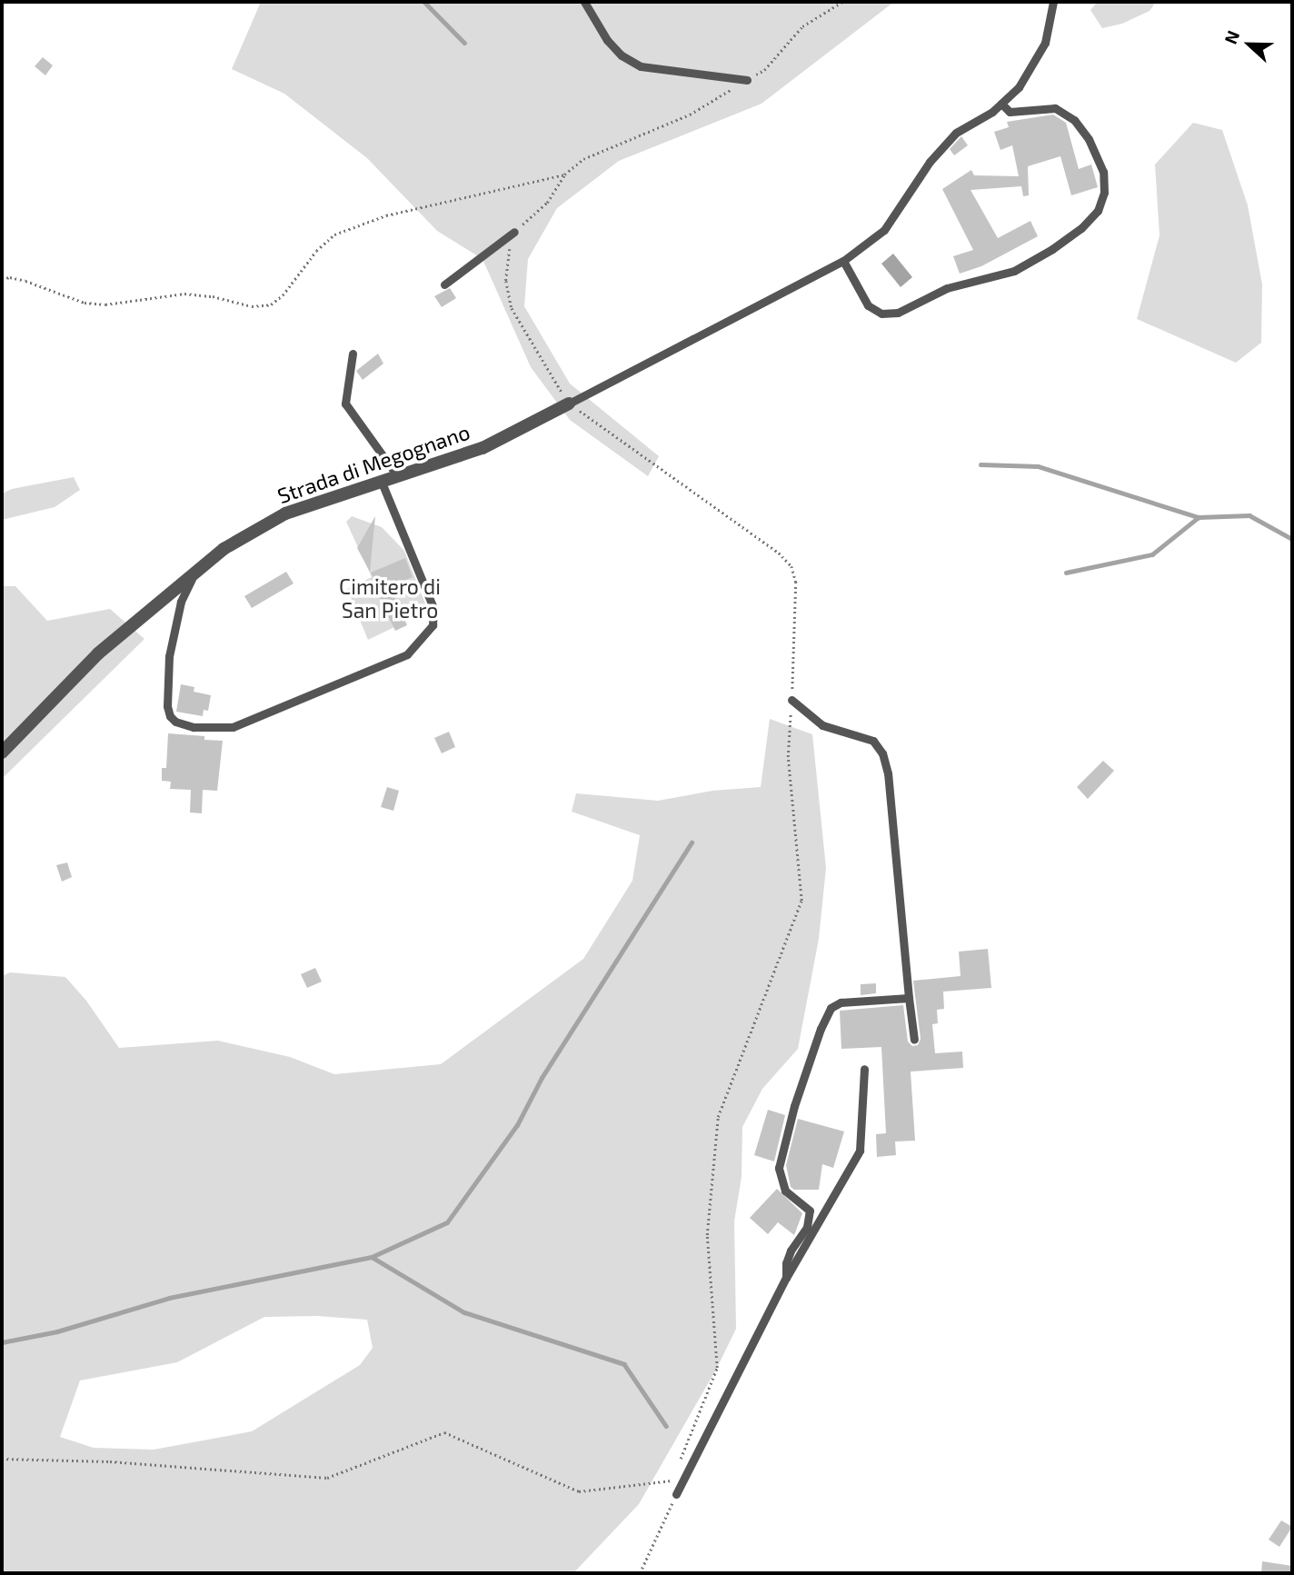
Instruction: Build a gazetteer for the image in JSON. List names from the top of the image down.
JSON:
{
  "streets": {
    "street": ["Strada di Megognano"]
  },
  "parks": ["Cimitero di San Pietro"],
  "north": "left"
}
